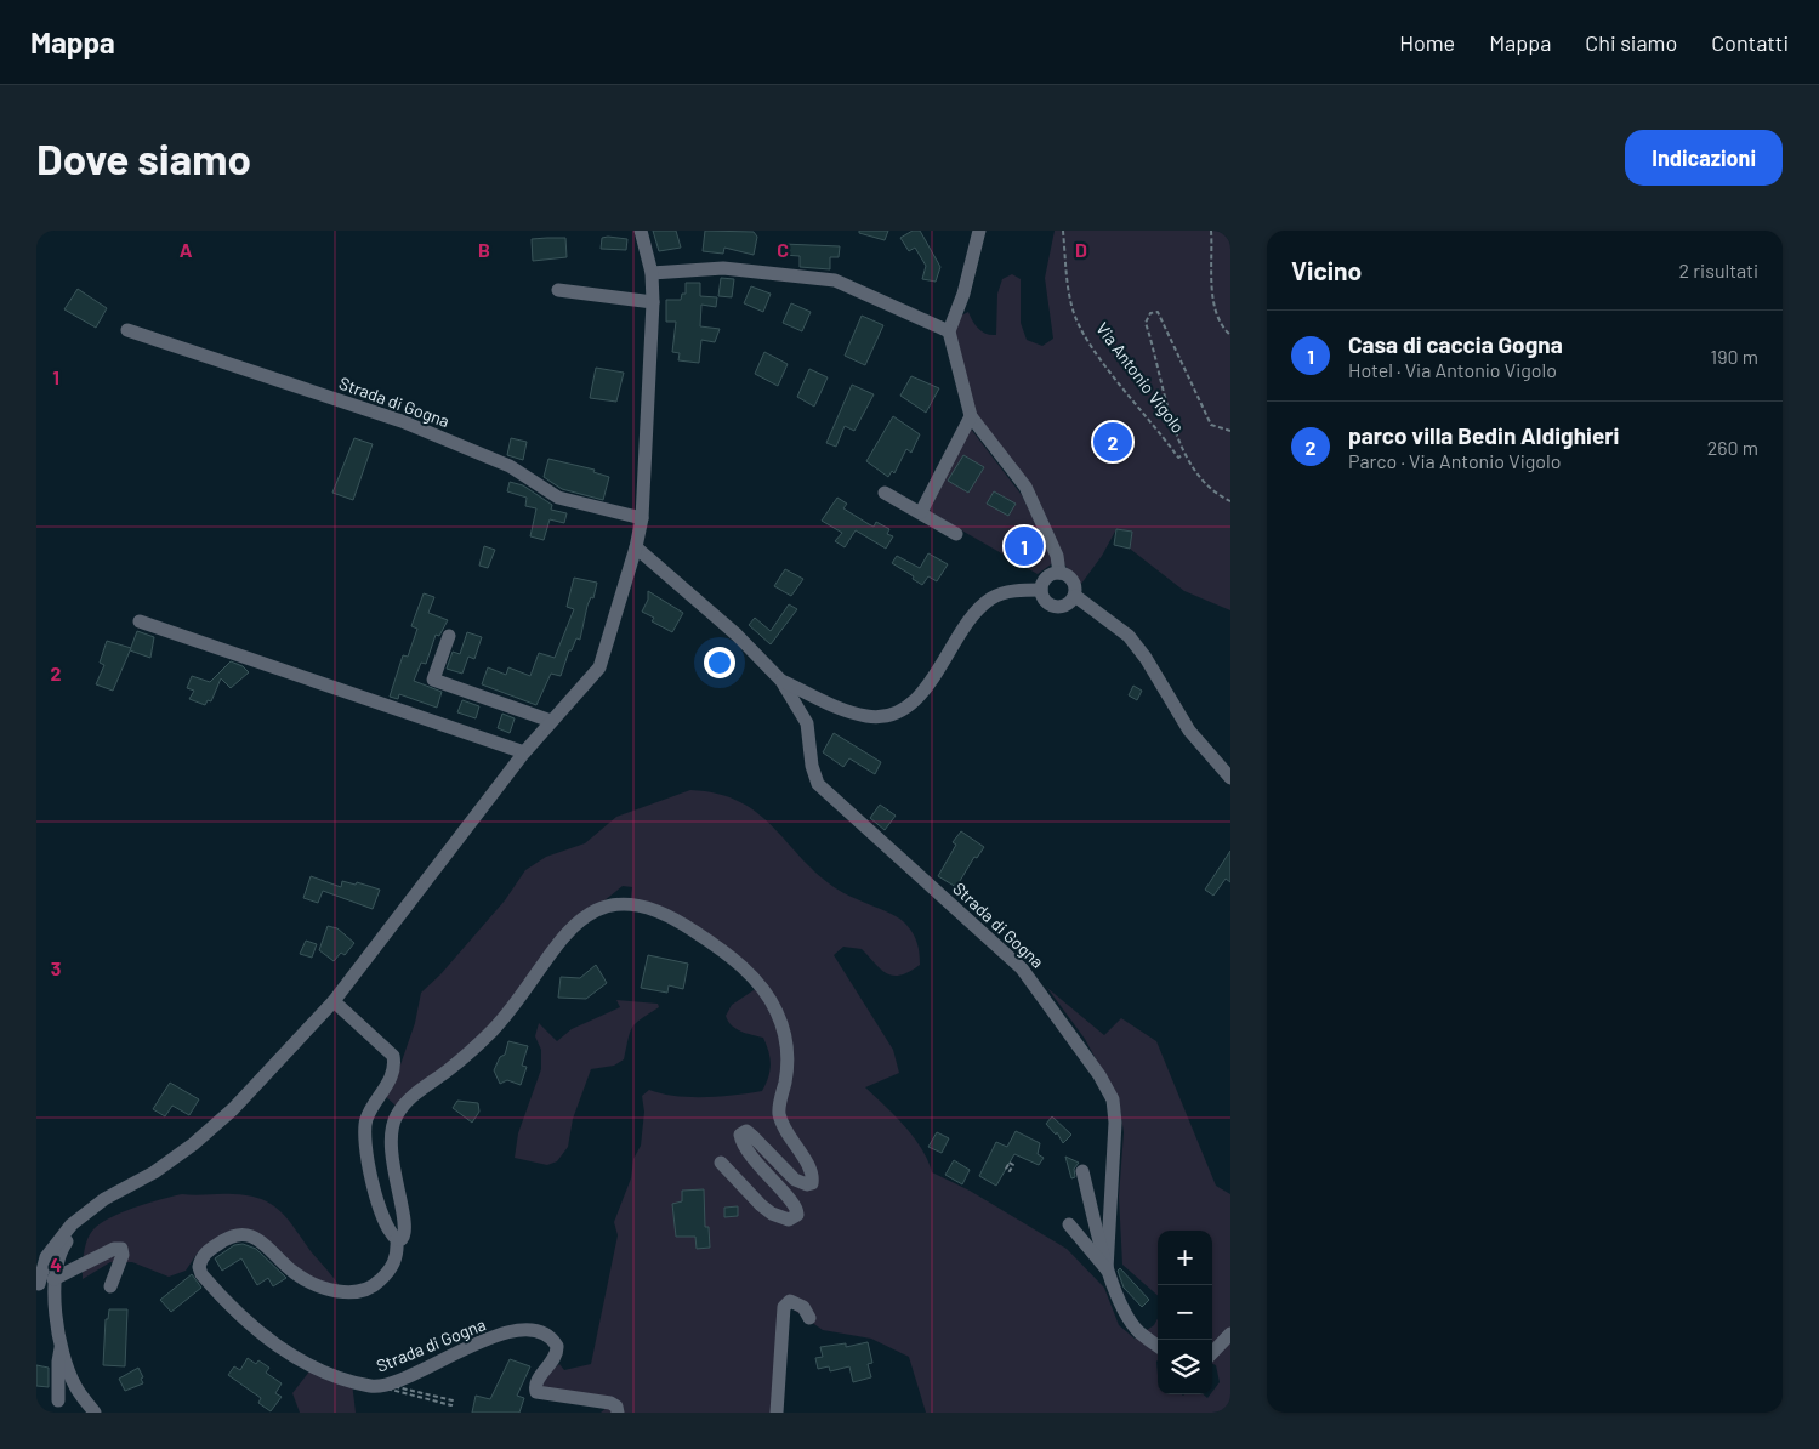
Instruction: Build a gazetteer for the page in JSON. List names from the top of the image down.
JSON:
{
  "streets": {
    "street": ["Strada di Gogna"],
    "path": ["Via Antonio Vigolo"]
  },
  "page": {
    "header": "Mappa",
    "nav": [
      "Home",
      "Mappa",
      "Chi siamo",
      "Contatti"
    ],
    "buttons": "Indicazioni",
    "title": "Dove siamo",
    "heading": ["Vicino", "2 risultati"],
    "list": [
      {
        "mark": "1",
        "name": "Casa di caccia Gogna",
        "note": "Hotel · Via Antonio Vigolo",
        "value": "190 m"
      },
      {
        "mark": "2",
        "name": "parco villa Bedin Aldighieri",
        "note": "Parco · Via Antonio Vigolo",
        "value": "260 m"
      }
    ],
    "pins": ["2", "1"],
    "map_buttons": ["+", "−"]
  },
  "grid": {
    "columns": [
      "A",
      "B",
      "C",
      "D"
    ],
    "rows": [
      "1",
      "2",
      "3",
      "4"
    ]
  }
}
